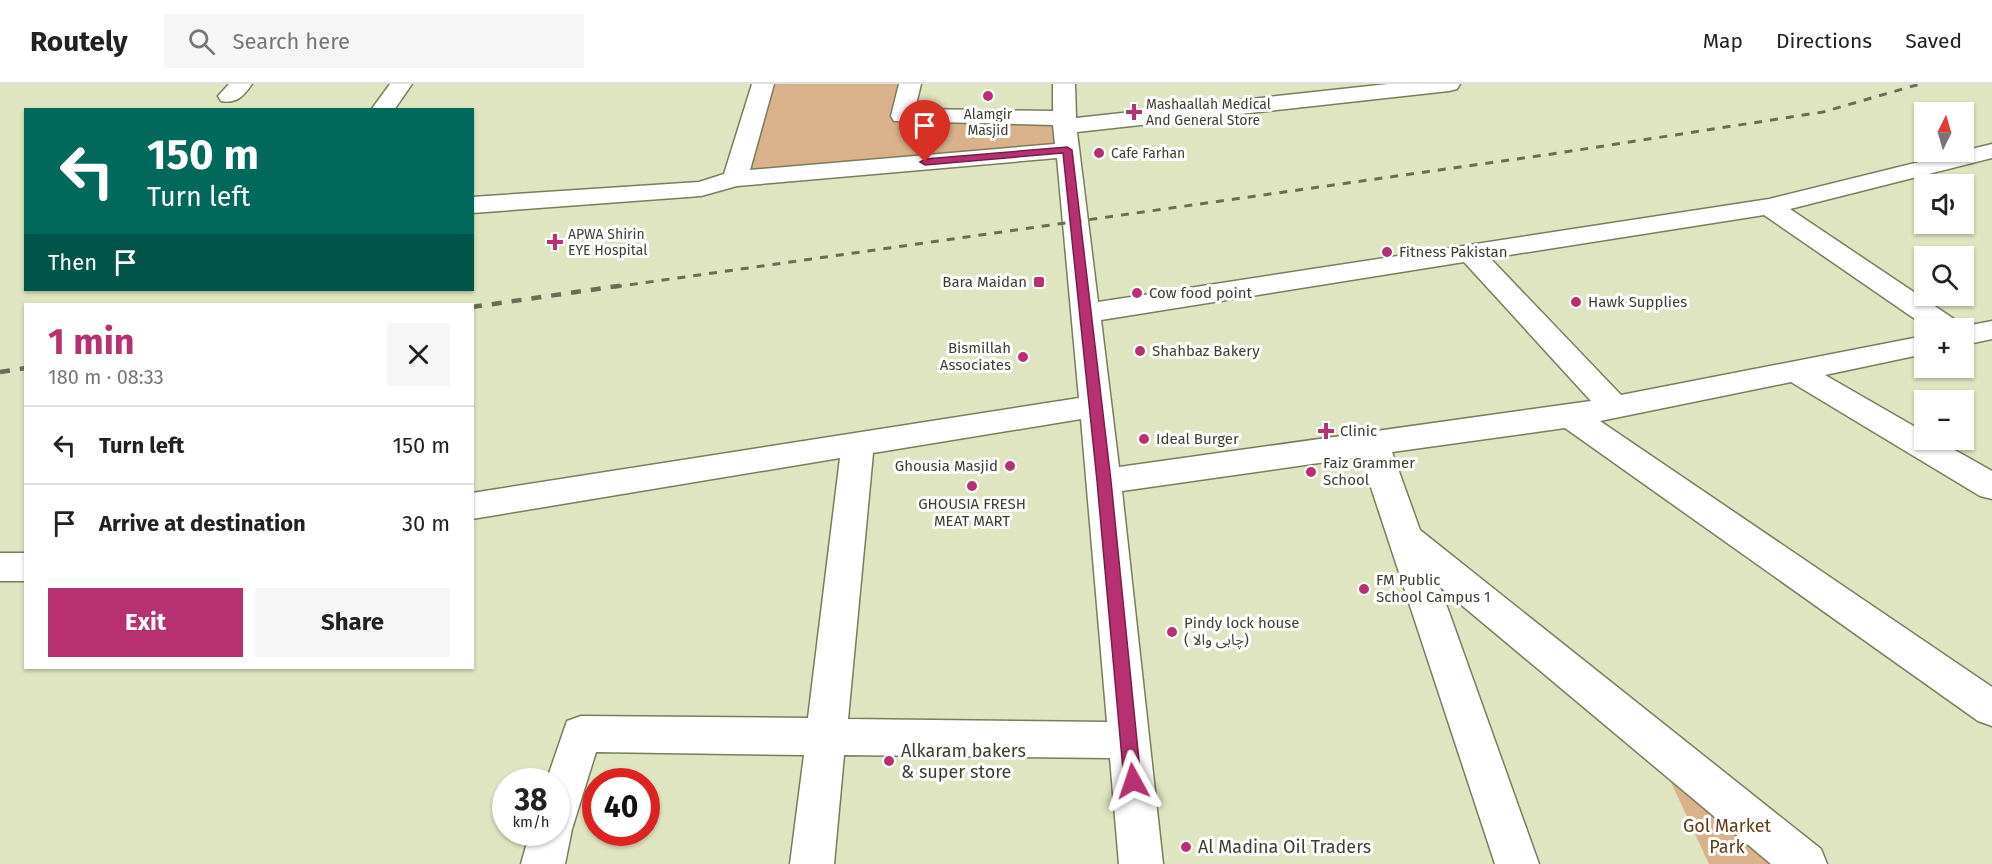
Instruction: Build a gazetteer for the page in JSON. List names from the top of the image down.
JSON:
{
  "parks": ["Gol Market Park"],
  "places": {
    "other": [
      "Alamgir Masjid",
      "Cafe Farhan",
      "Fitness Pakistan",
      "Cow food point",
      "Hawk Supplies",
      "Shahbaz Bakery",
      "Bismillah Associates",
      "Ideal Burger",
      "Ghousia Masjid",
      "Faiz Grammer School",
      "GHOUSIA FRESH MEAT MART",
      "FM Public School Campus 1",
      "Pindy lock house ( چابی والا)",
      "Alkaram bakers & super store",
      "Al Madina Oil Traders"
    ],
    "health": ["Mashaallah Medical And General Store", "APWA Shirin EYE Hospital", "Clinic"],
    "transit": ["Bara Maidan"]
  },
  "north": "top",
  "page": {
    "header": "Routely",
    "search": "Search here",
    "nav": ["Map", "Directions", "Saved"],
    "map_buttons": ["+", "−"],
    "turn": ["150 m", "Turn left"],
    "then": "Then",
    "heading": ["1 min", "180 m · 08:33"],
    "list": [
      {
        "name": "Turn left",
        "value": "150 m"
      },
      {
        "name": "Arrive at destination",
        "value": "30 m"
      }
    ],
    "buttons": ["Exit", "Share"],
    "speed": "38 km/h",
    "limit": "40"
  }
}
